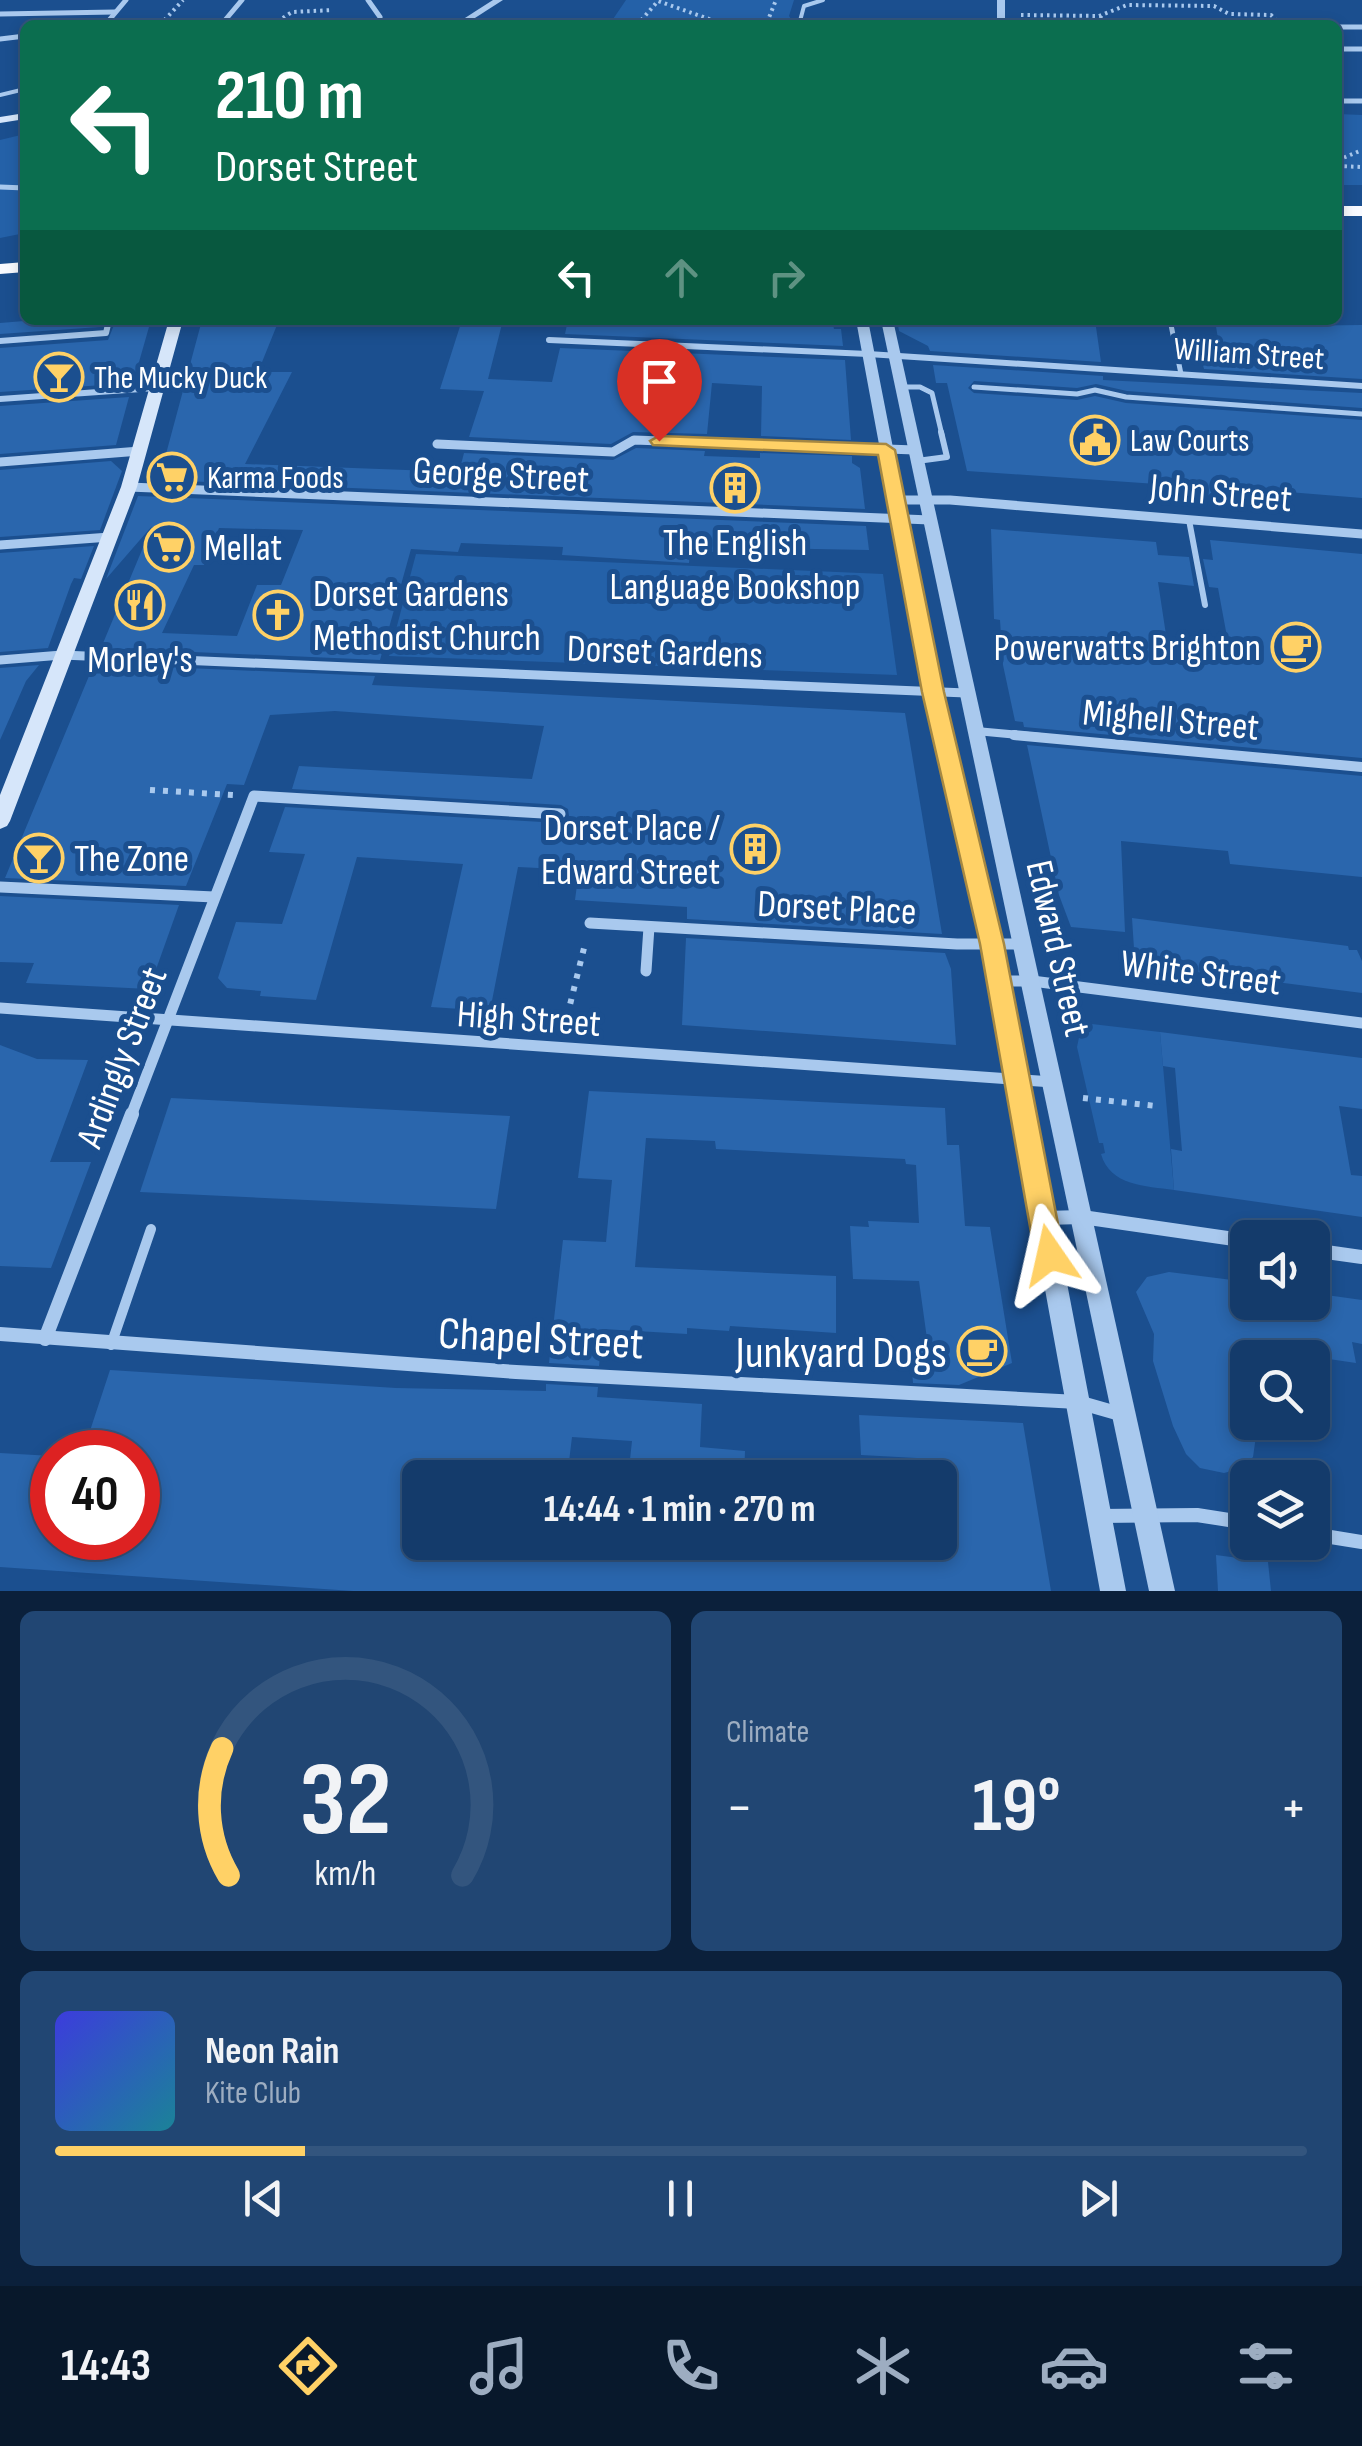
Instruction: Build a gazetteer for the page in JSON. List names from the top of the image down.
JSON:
{
  "streets": {
    "street": [
      "William Street",
      "George Street",
      "John Street",
      "Dorset Gardens",
      "Mighell Street",
      "Dorset Place",
      "Edward Street",
      "White Street",
      "High Street",
      "Ardingly Street",
      "Chapel Street"
    ]
  },
  "crossings": [
    ["William Street", "Edward Street"],
    ["George Street", "John Street"],
    ["George Street", "Edward Street"],
    ["John Street", "Edward Street"],
    ["Dorset Gardens", "Edward Street"],
    ["Mighell Street", "Edward Street"],
    ["Dorset Place", "Edward Street"],
    ["Edward Street", "White Street"],
    ["Edward Street", "High Street"],
    ["Edward Street", "Chapel Street"],
    ["High Street", "Ardingly Street"],
    ["Ardingly Street", "Chapel Street"]
  ],
  "places": {
    "bar": ["The Mucky Duck", "The Zone"],
    "public building": ["Law Courts"],
    "supermarket": ["Karma Foods", "Mellat"],
    "building": ["The English Language Bookshop", "Dorset Place / Edward Street"],
    "restaurant": ["Morley's"],
    "church": ["Dorset Gardens Methodist Church"],
    "cafe": ["Powerwatts Brighton", "Junkyard Dogs"]
  },
  "page": {
    "turn": ["210 m", "Dorset Street"],
    "limit": "40",
    "trip": "14:44 · 1 min · 270 m",
    "tile": "Climate",
    "heat": ["−", "19°", "+"],
    "song": ["Neon Rain", "Kite Club"],
    "tabs": "14:43",
    "gauge": ["32", "km/h"]
  }
}
